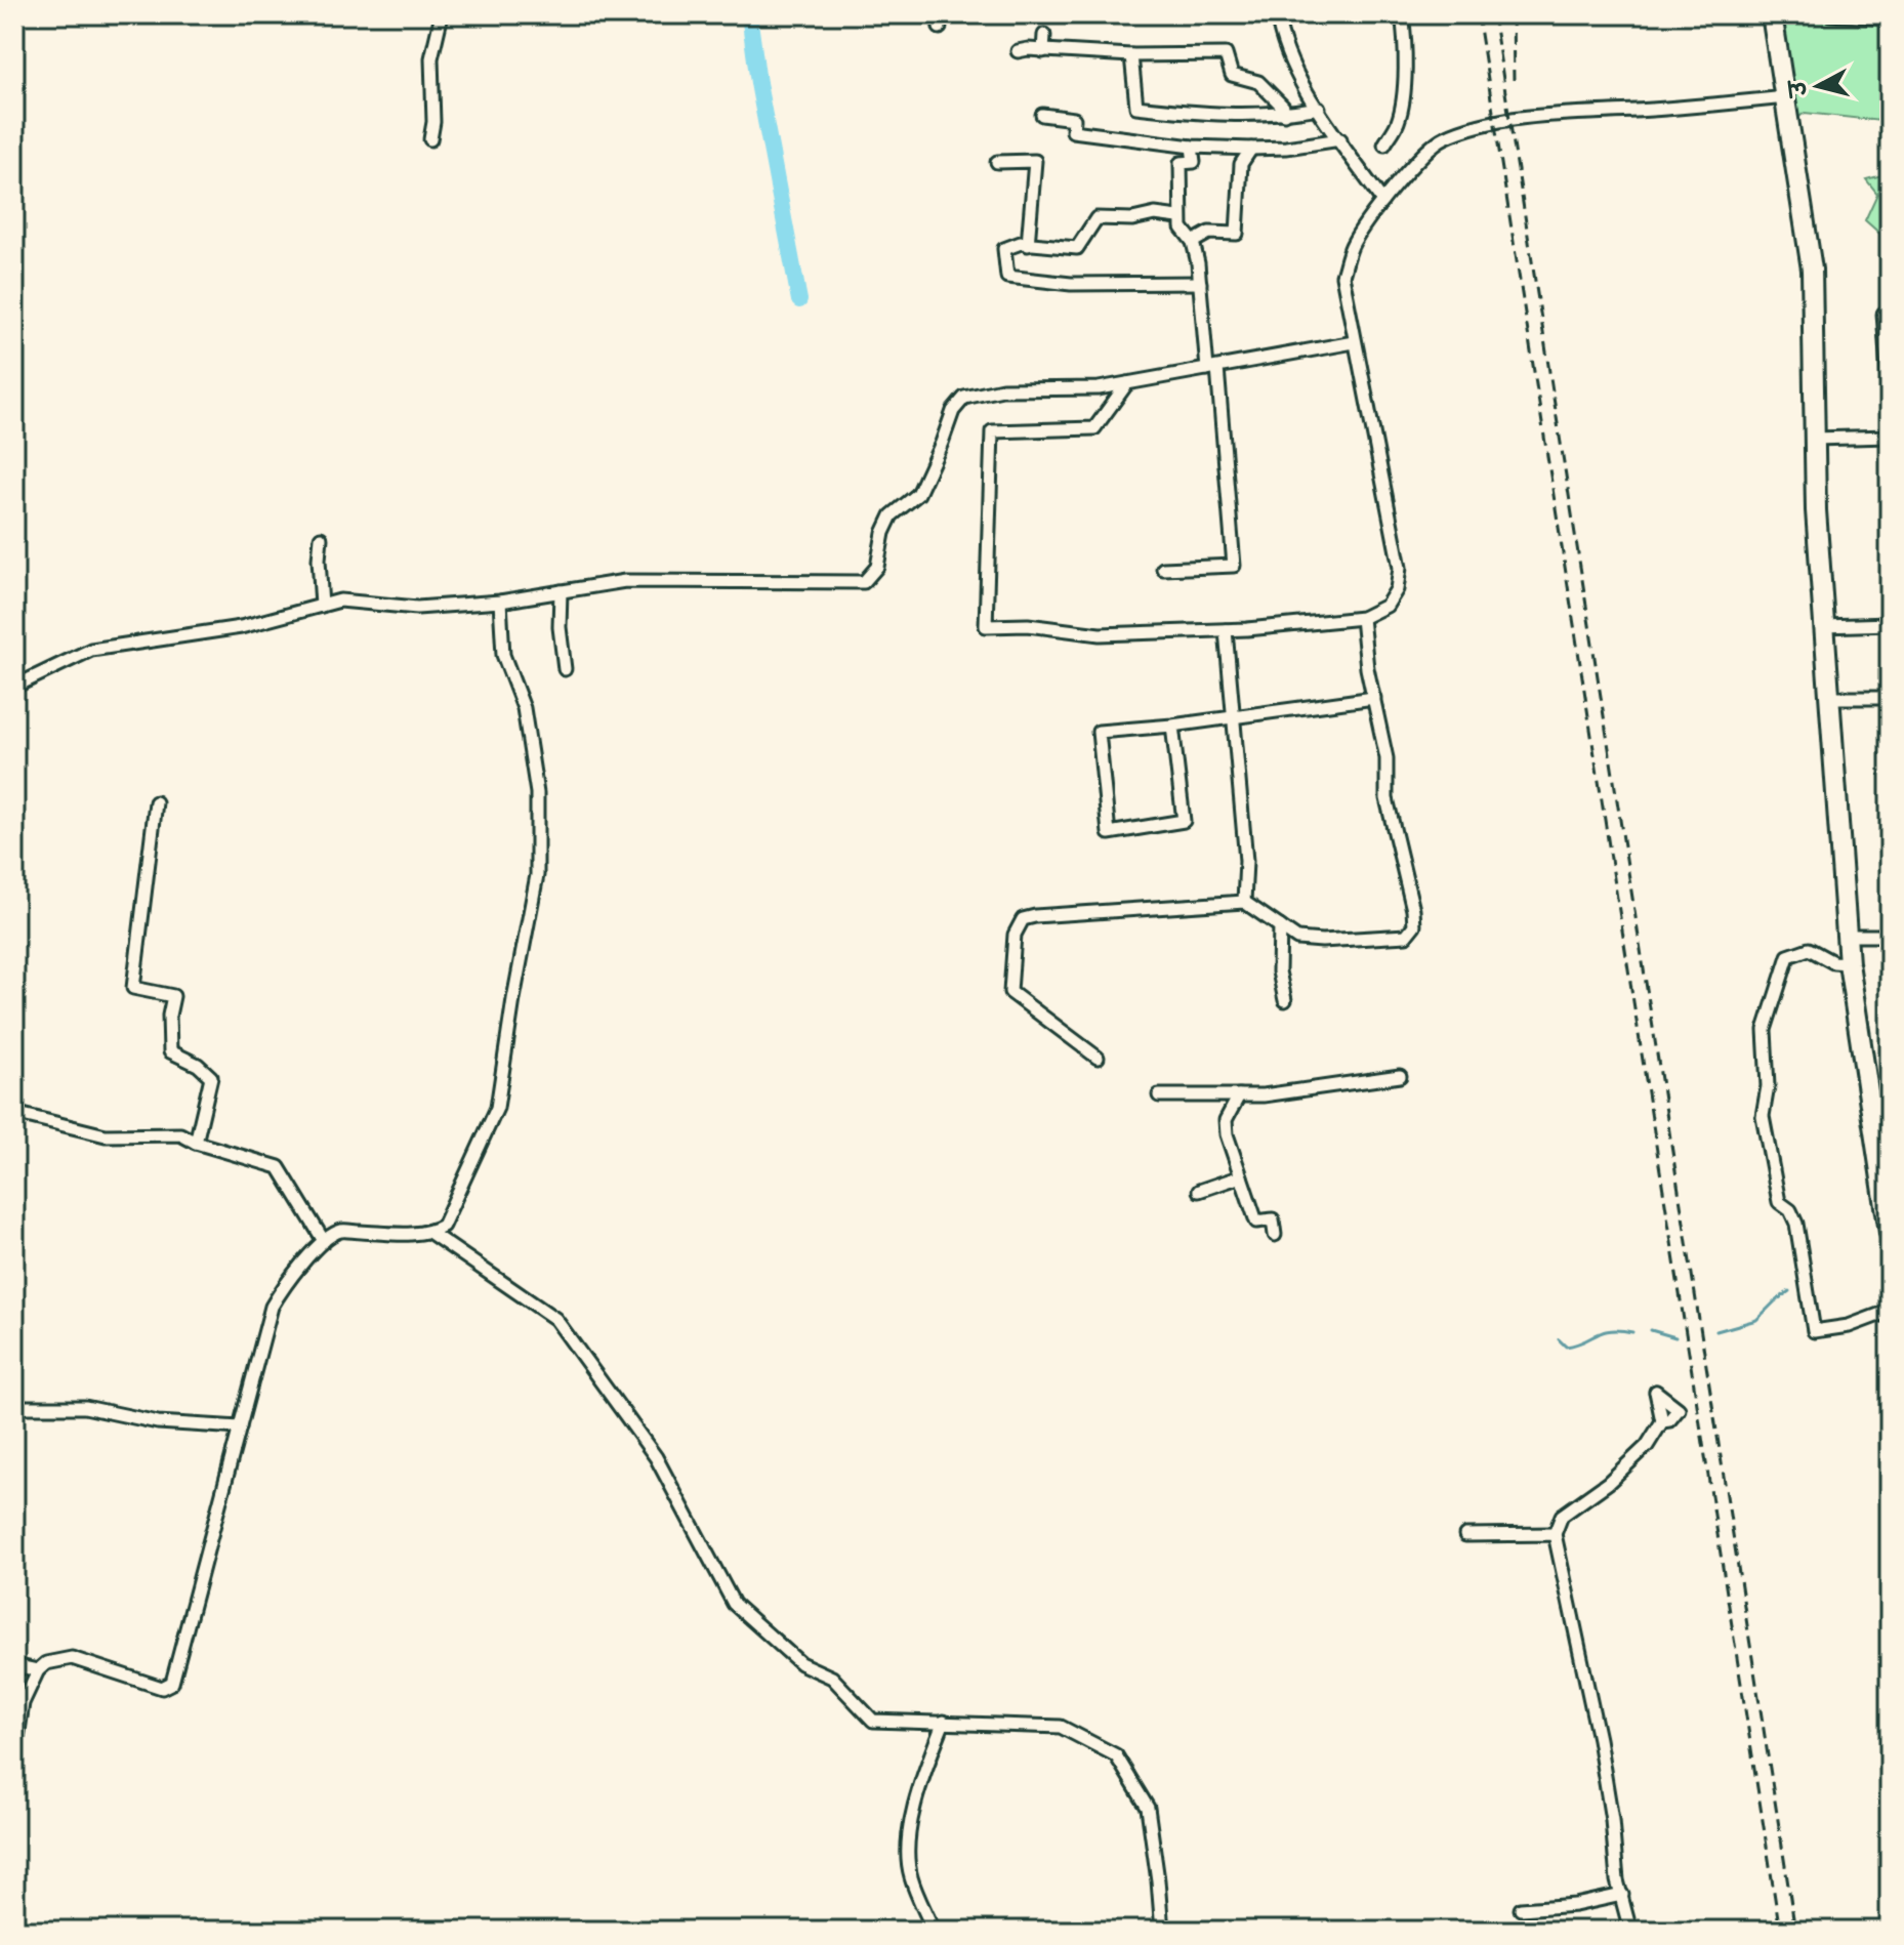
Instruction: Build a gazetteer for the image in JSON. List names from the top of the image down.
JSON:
{
  "north": "left"
}
